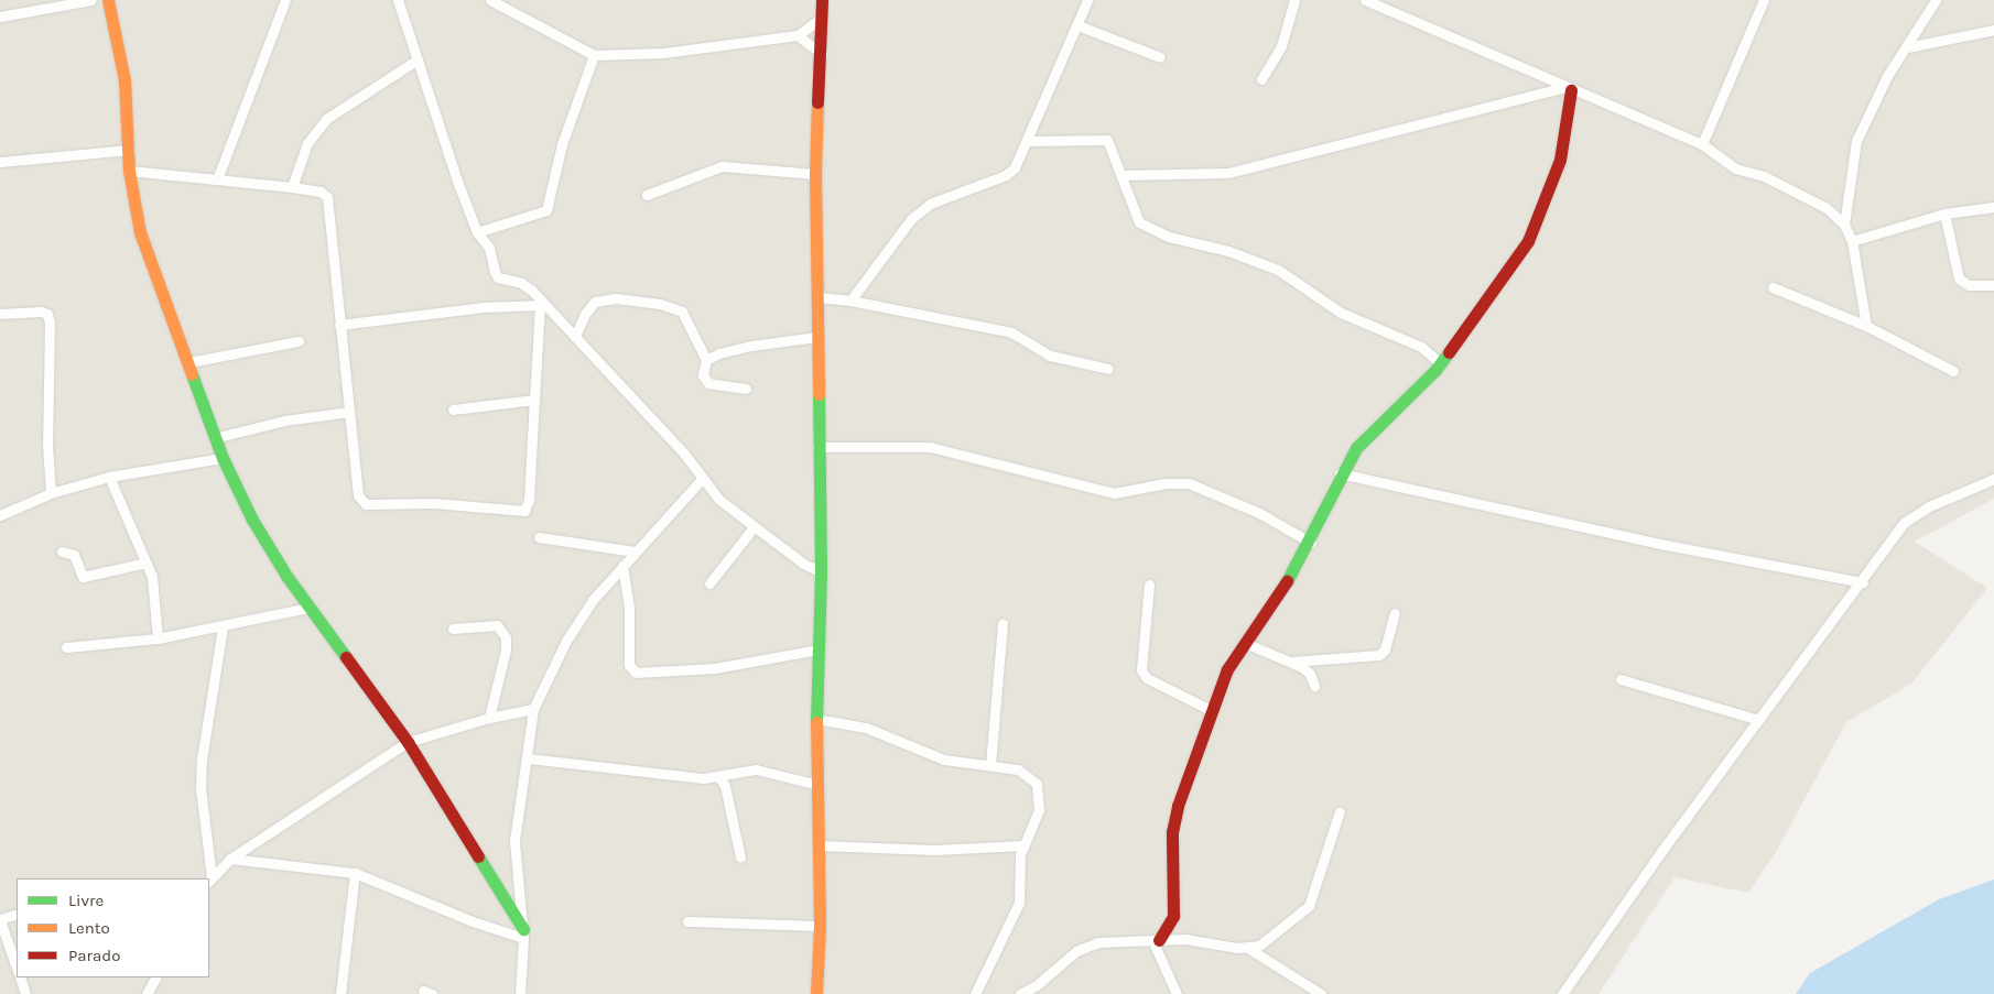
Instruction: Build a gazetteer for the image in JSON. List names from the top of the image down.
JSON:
{
  "legend": ["Livre", "Lento", "Parado"]
}
